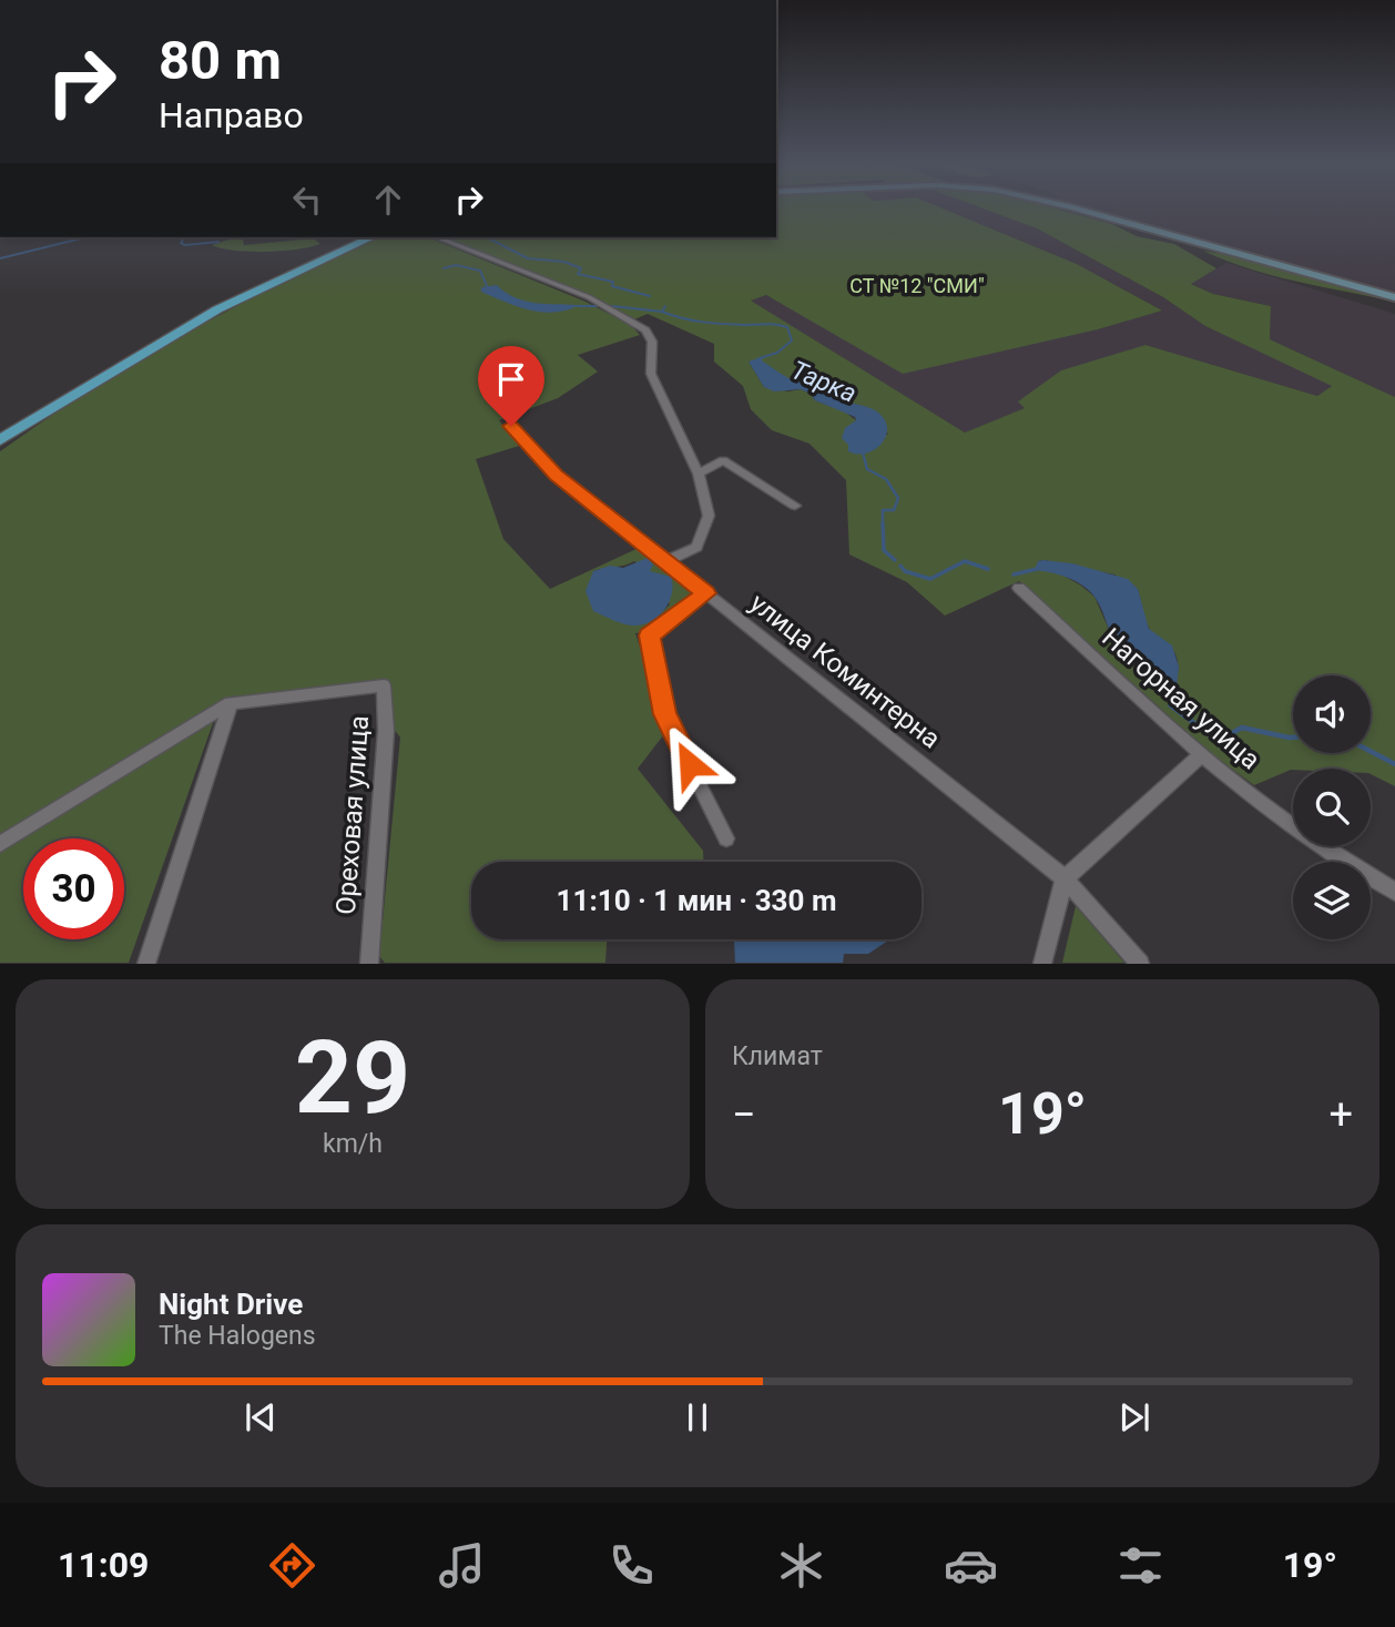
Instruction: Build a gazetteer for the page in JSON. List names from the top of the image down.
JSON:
{
  "streets": {
    "street": ["улица Коминтерна", "Нагорная улица", "Ореховая улица"]
  },
  "water": ["Тарка"],
  "parks": ["СТ №12 \"СМИ\""],
  "page": {
    "turn": ["80 m", "Направо"],
    "limit": "30",
    "trip": "11:10 · 1 мин · 330 m",
    "tile": [
      ["29", "km/h"],
      "Климат"
    ],
    "heat": ["−", "19°", "+"],
    "song": ["Night Drive", "The Halogens"],
    "tabs": ["11:09", "19°"]
  }
}
